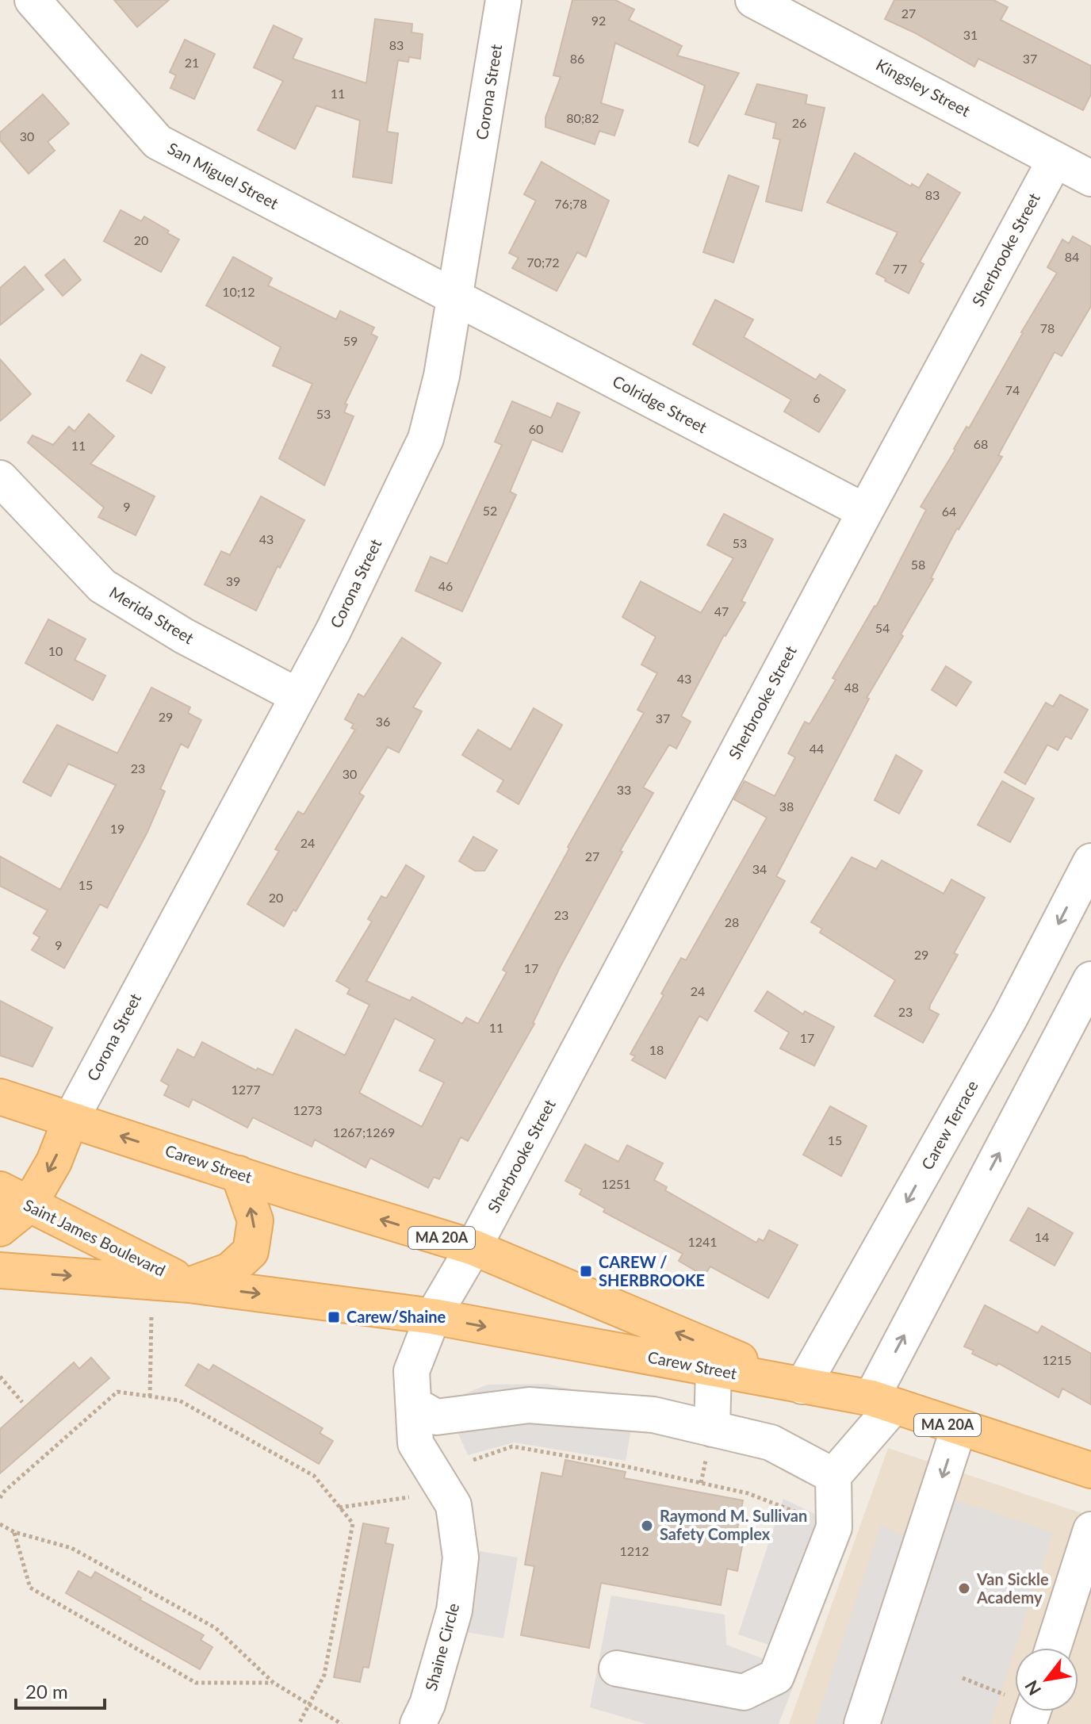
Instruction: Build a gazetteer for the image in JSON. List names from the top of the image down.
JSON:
{
  "streets": {
    "main road": ["Carew Street", "Saint James Boulevard", "MA 20A"],
    "street": [
      "Kingsley Street",
      "Corona Street",
      "San Miguel Street",
      "Sherbrooke Street",
      "Colridge Street",
      "Merida Street",
      "Carew Terrace",
      "Shaine Circle"
    ]
  },
  "crossings": [
    ["Kingsley Street", "Sherbrooke Street"],
    ["Corona Street", "San Miguel Street"],
    ["Corona Street", "Colridge Street"],
    ["Corona Street", "Merida Street"],
    ["Corona Street", "Carew Street"],
    ["Corona Street", "MA 20A"],
    ["San Miguel Street", "Colridge Street"],
    ["Sherbrooke Street", "Colridge Street"],
    ["Sherbrooke Street", "Carew Street"],
    ["Carew Terrace", "Carew Street"],
    ["Carew Street", "Saint James Boulevard"],
    ["Carew Street", "MA 20A"],
    ["Carew Street", "Shaine Circle"]
  ],
  "places": {
    "transit": ["CAREW / SHERBROOKE", "Carew/Shaine"],
    "other": ["Raymond M. Sullivan Safety Complex", "Van Sickle Academy"]
  },
  "house_numbers": [
    "27",
    "92",
    "31",
    "83",
    "86",
    "37",
    "21",
    "11",
    "80;82",
    "26",
    "30",
    "83",
    "76;78",
    "20",
    "84",
    "70;72",
    "77",
    "10;12",
    "78",
    "59",
    "74",
    "6",
    "53",
    "60",
    "68",
    "11",
    "9",
    "52",
    "64",
    "43",
    "53",
    "58",
    "39",
    "46",
    "47",
    "54",
    "10",
    "43",
    "48",
    "29",
    "37",
    "36",
    "44",
    "23",
    "30",
    "33",
    "38",
    "19",
    "24",
    "27",
    "34",
    "15",
    "20",
    "23",
    "28",
    "9",
    "29",
    "17",
    "24",
    "23",
    "11",
    "17",
    "18",
    "1277",
    "1273",
    "1267;1269",
    "15",
    "1251",
    "14",
    "1241",
    "1215",
    "1212"
  ],
  "scale_bar": "20 m",
  "north": "bottom left"
}
